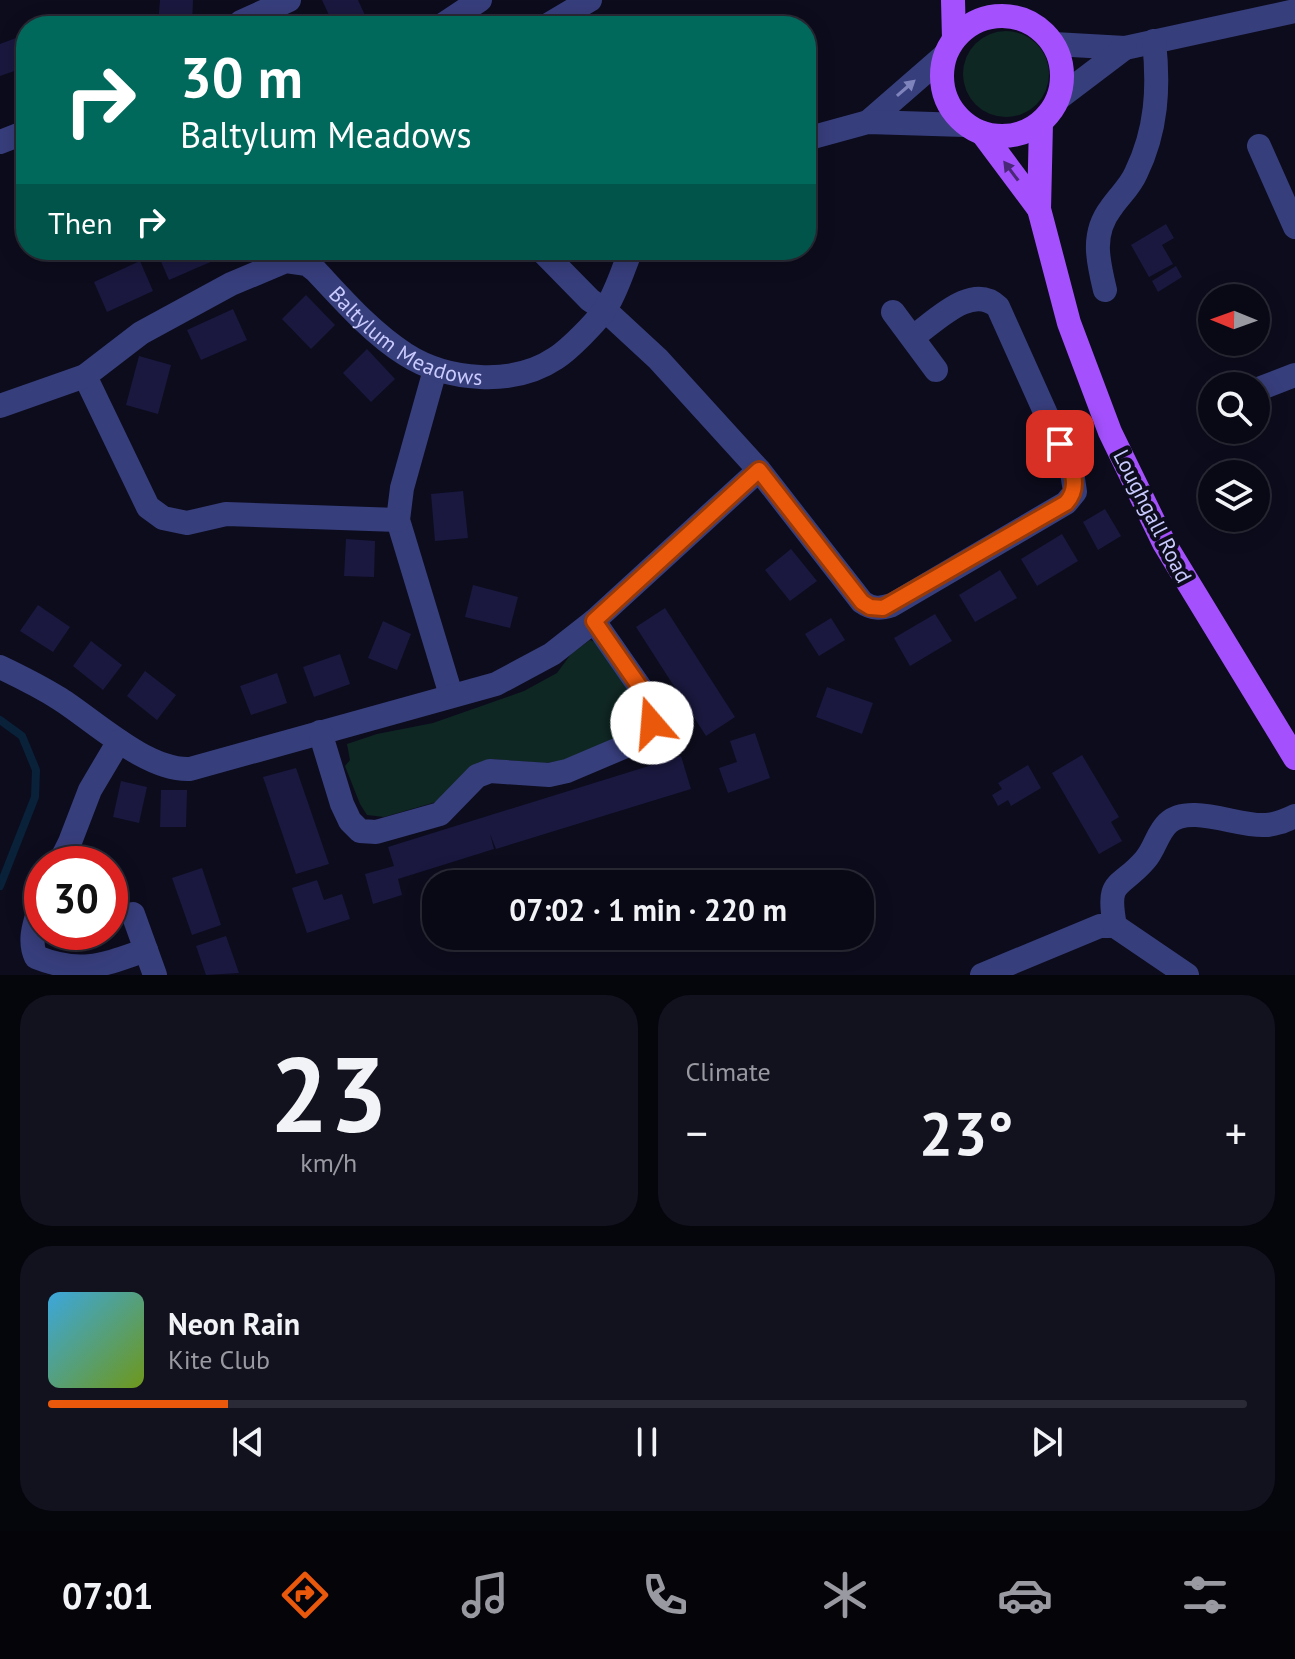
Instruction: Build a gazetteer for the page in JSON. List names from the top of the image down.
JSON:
{
  "streets": {
    "main road": ["Loughgall Road"],
    "street": ["Baltylum Meadows"]
  },
  "north": "left",
  "page": {
    "turn": ["30 m", "Baltylum Meadows"],
    "then": "Then",
    "limit": "30",
    "trip": "07:02 · 1 min · 220 m",
    "tile": [
      ["23", "km/h"],
      "Climate"
    ],
    "heat": ["−", "23°", "+"],
    "song": ["Neon Rain", "Kite Club"],
    "tabs": "07:01"
  }
}
